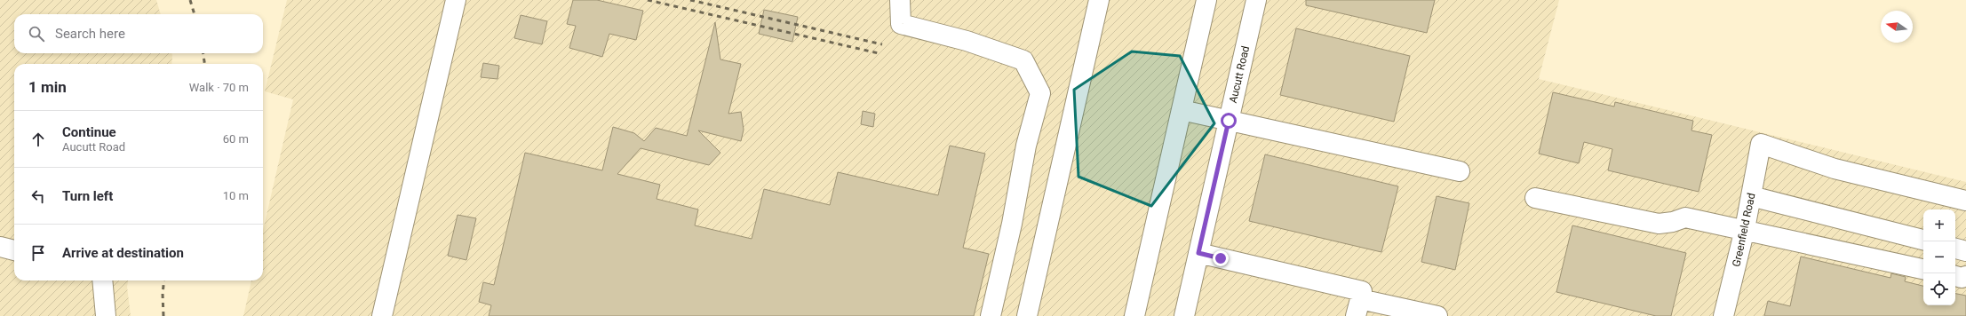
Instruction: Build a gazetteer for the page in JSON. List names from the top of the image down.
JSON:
{
  "streets": {
    "street": ["Aucutt Road", "Greenfield Road"]
  },
  "north": "left",
  "page": {
    "search": "Search here",
    "heading": ["1 min", "Walk · 70 m"],
    "list": [
      ["Continue", "Aucutt Road", "60 m"],
      ["Turn left", "10 m"],
      "Arrive at destination"
    ],
    "map_buttons": ["+", "−"]
  }
}
